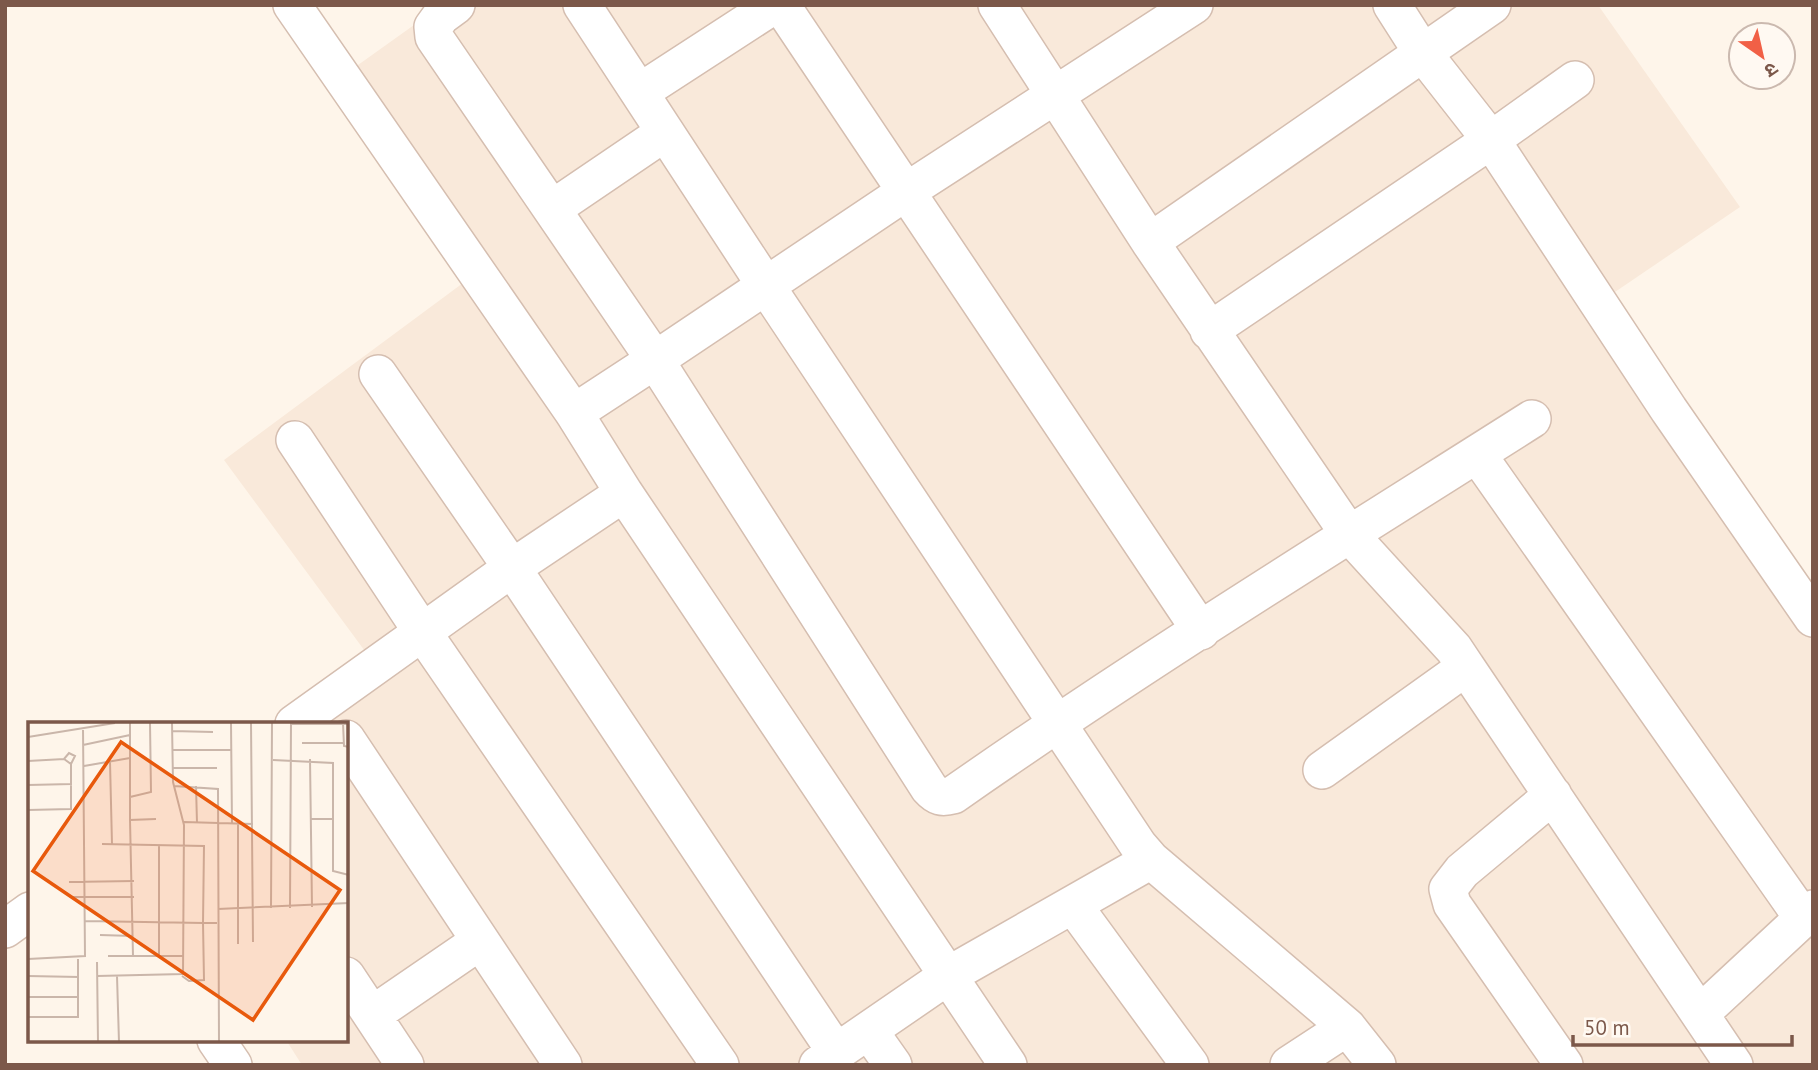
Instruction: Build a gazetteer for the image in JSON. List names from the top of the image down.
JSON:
{
  "scale_bar": "50 m",
  "north": "bottom right"
}
